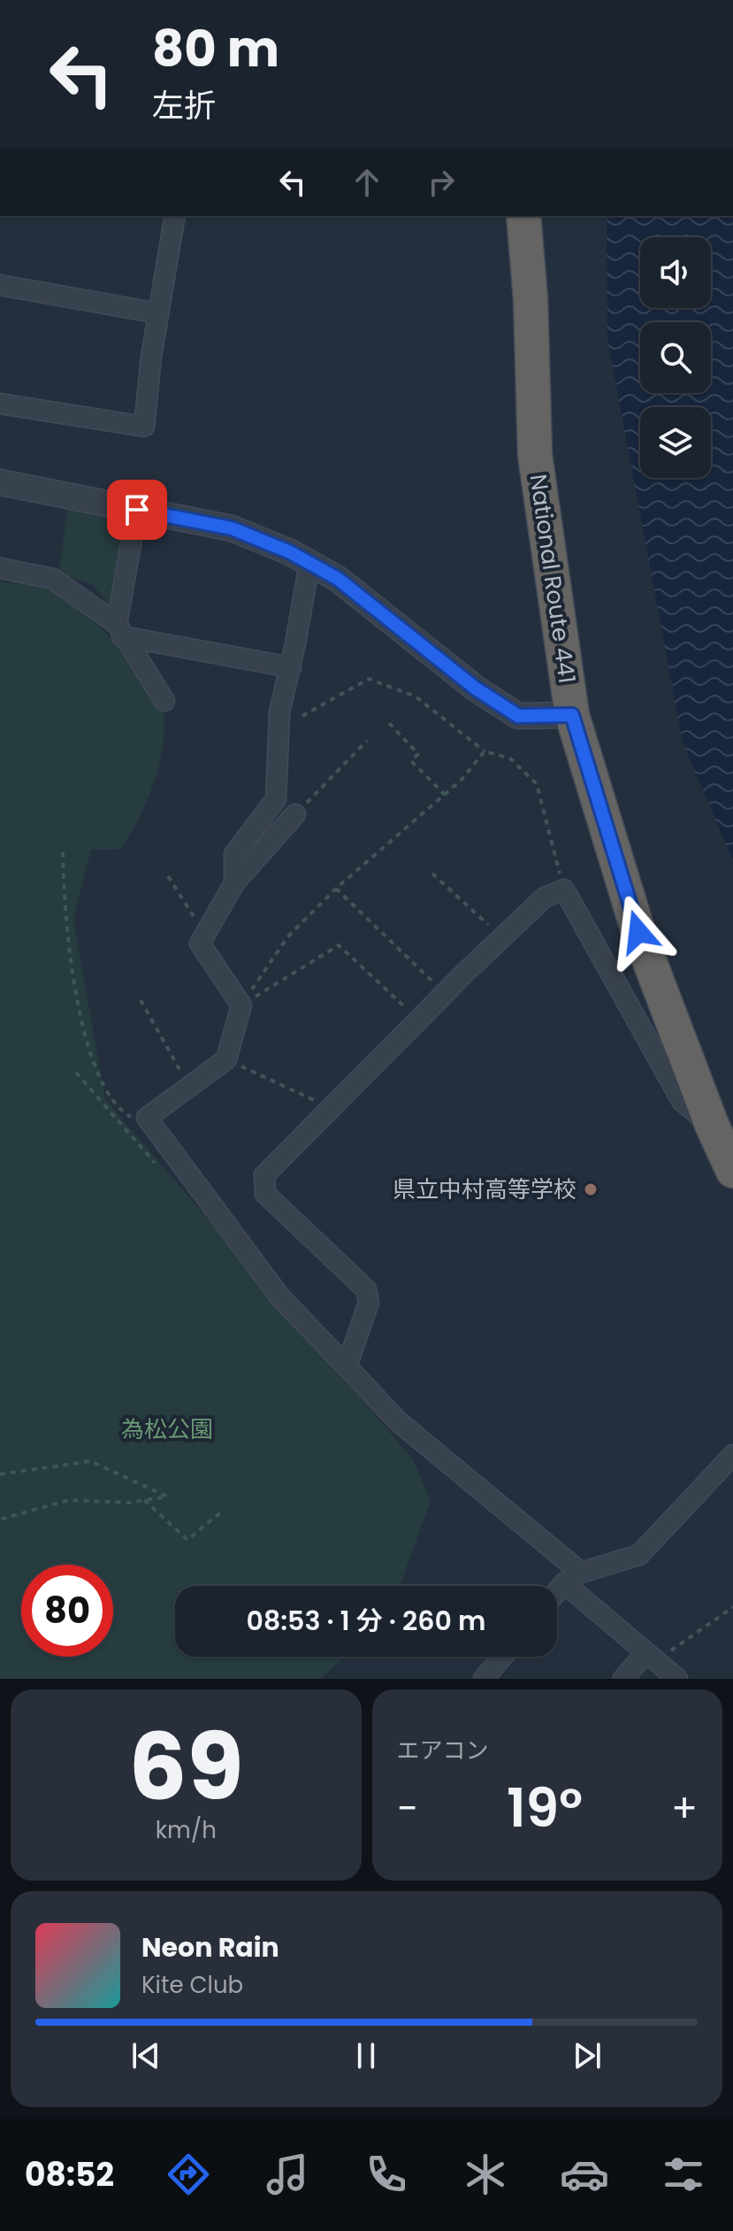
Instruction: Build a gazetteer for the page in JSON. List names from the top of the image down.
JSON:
{
  "streets": {
    "highway": ["National Route 441"]
  },
  "parks": ["為松公園"],
  "places": ["県立中村高等学校"],
  "page": {
    "turn": ["80 m", "左折"],
    "limit": "80",
    "trip": "08:53 · 1 分 · 260 m",
    "tile": [
      ["69", "km/h"],
      "エアコン"
    ],
    "heat": ["−", "19°", "+"],
    "song": ["Neon Rain", "Kite Club"],
    "tabs": "08:52"
  }
}
